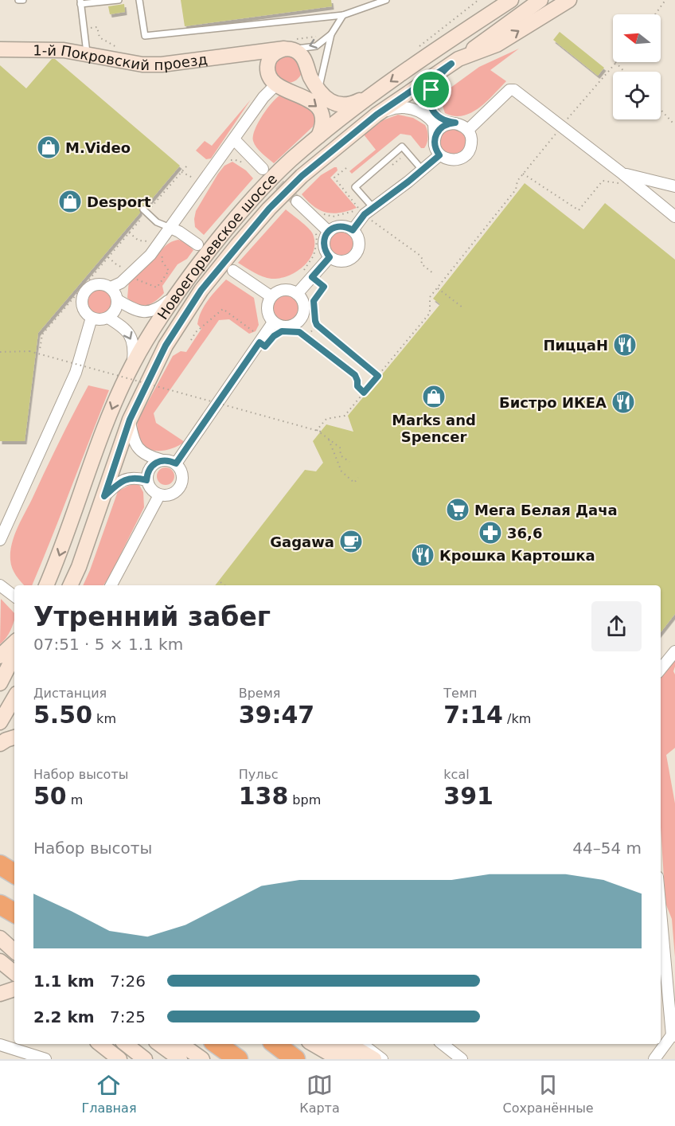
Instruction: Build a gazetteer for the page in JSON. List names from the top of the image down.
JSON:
{
  "streets": {
    "main road": ["1-й Покровский проезд", "Новоегорьевское шоссе"]
  },
  "places": {
    "shop": ["M.Video", "Desport", "Marks and Spencer"],
    "restaurant": ["ПиццаН", "Бистро ИКЕА", "Крошка Картошка"],
    "supermarket": ["Мега Белая Дача"],
    "pharmacy": ["36,6"],
    "cafe": ["Gagawa"]
  },
  "north": "left",
  "page": {
    "heading": ["Утренний забег", "07:51 · 5 × 1.1 km"],
    "stats": [
      ["Дистанция", "5.50 km"],
      ["Время", "39:47"],
      ["Темп", "7:14 /km"],
      ["Набор высоты", "50 m"],
      ["Пульс", "138 bpm"],
      ["kcal", "391"]
    ],
    "chart": ["Набор высоты", "44–54 m"],
    "list": [
      {
        "name": "1.1 km",
        "note": "7:26"
      },
      {
        "name": "2.2 km",
        "note": "7:25"
      }
    ],
    "tabs": ["Главная", "Карта", "Сохранённые"]
  }
}
